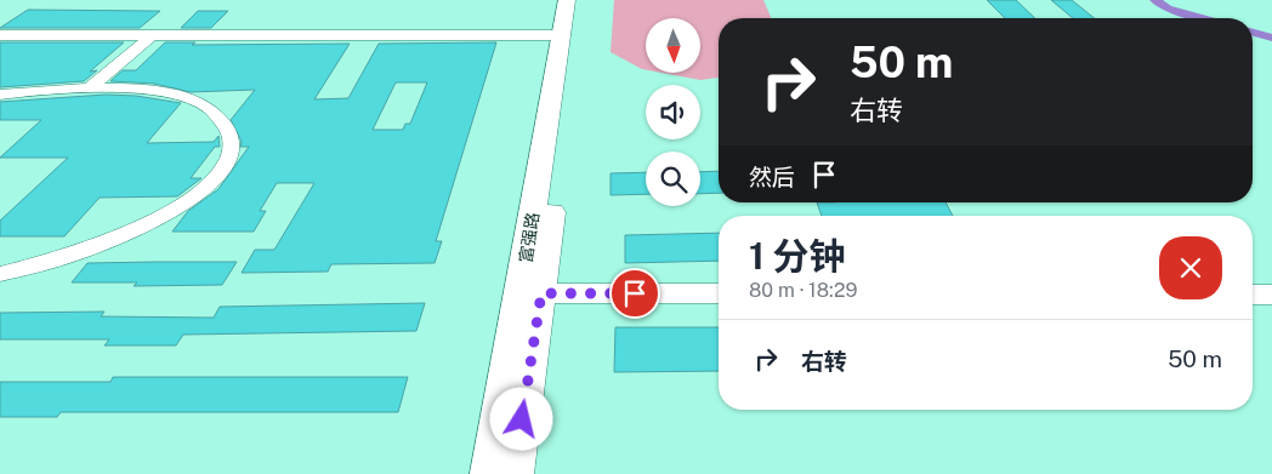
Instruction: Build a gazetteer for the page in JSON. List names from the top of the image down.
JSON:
{
  "streets": {
    "main road": ["富强路"]
  },
  "north": "bottom",
  "page": {
    "turn": ["50 m", "右转"],
    "then": "然后",
    "heading": ["1 分钟", "80 m · 18:29"],
    "list": [
      {
        "name": "右转",
        "value": "50 m"
      }
    ]
  }
}
